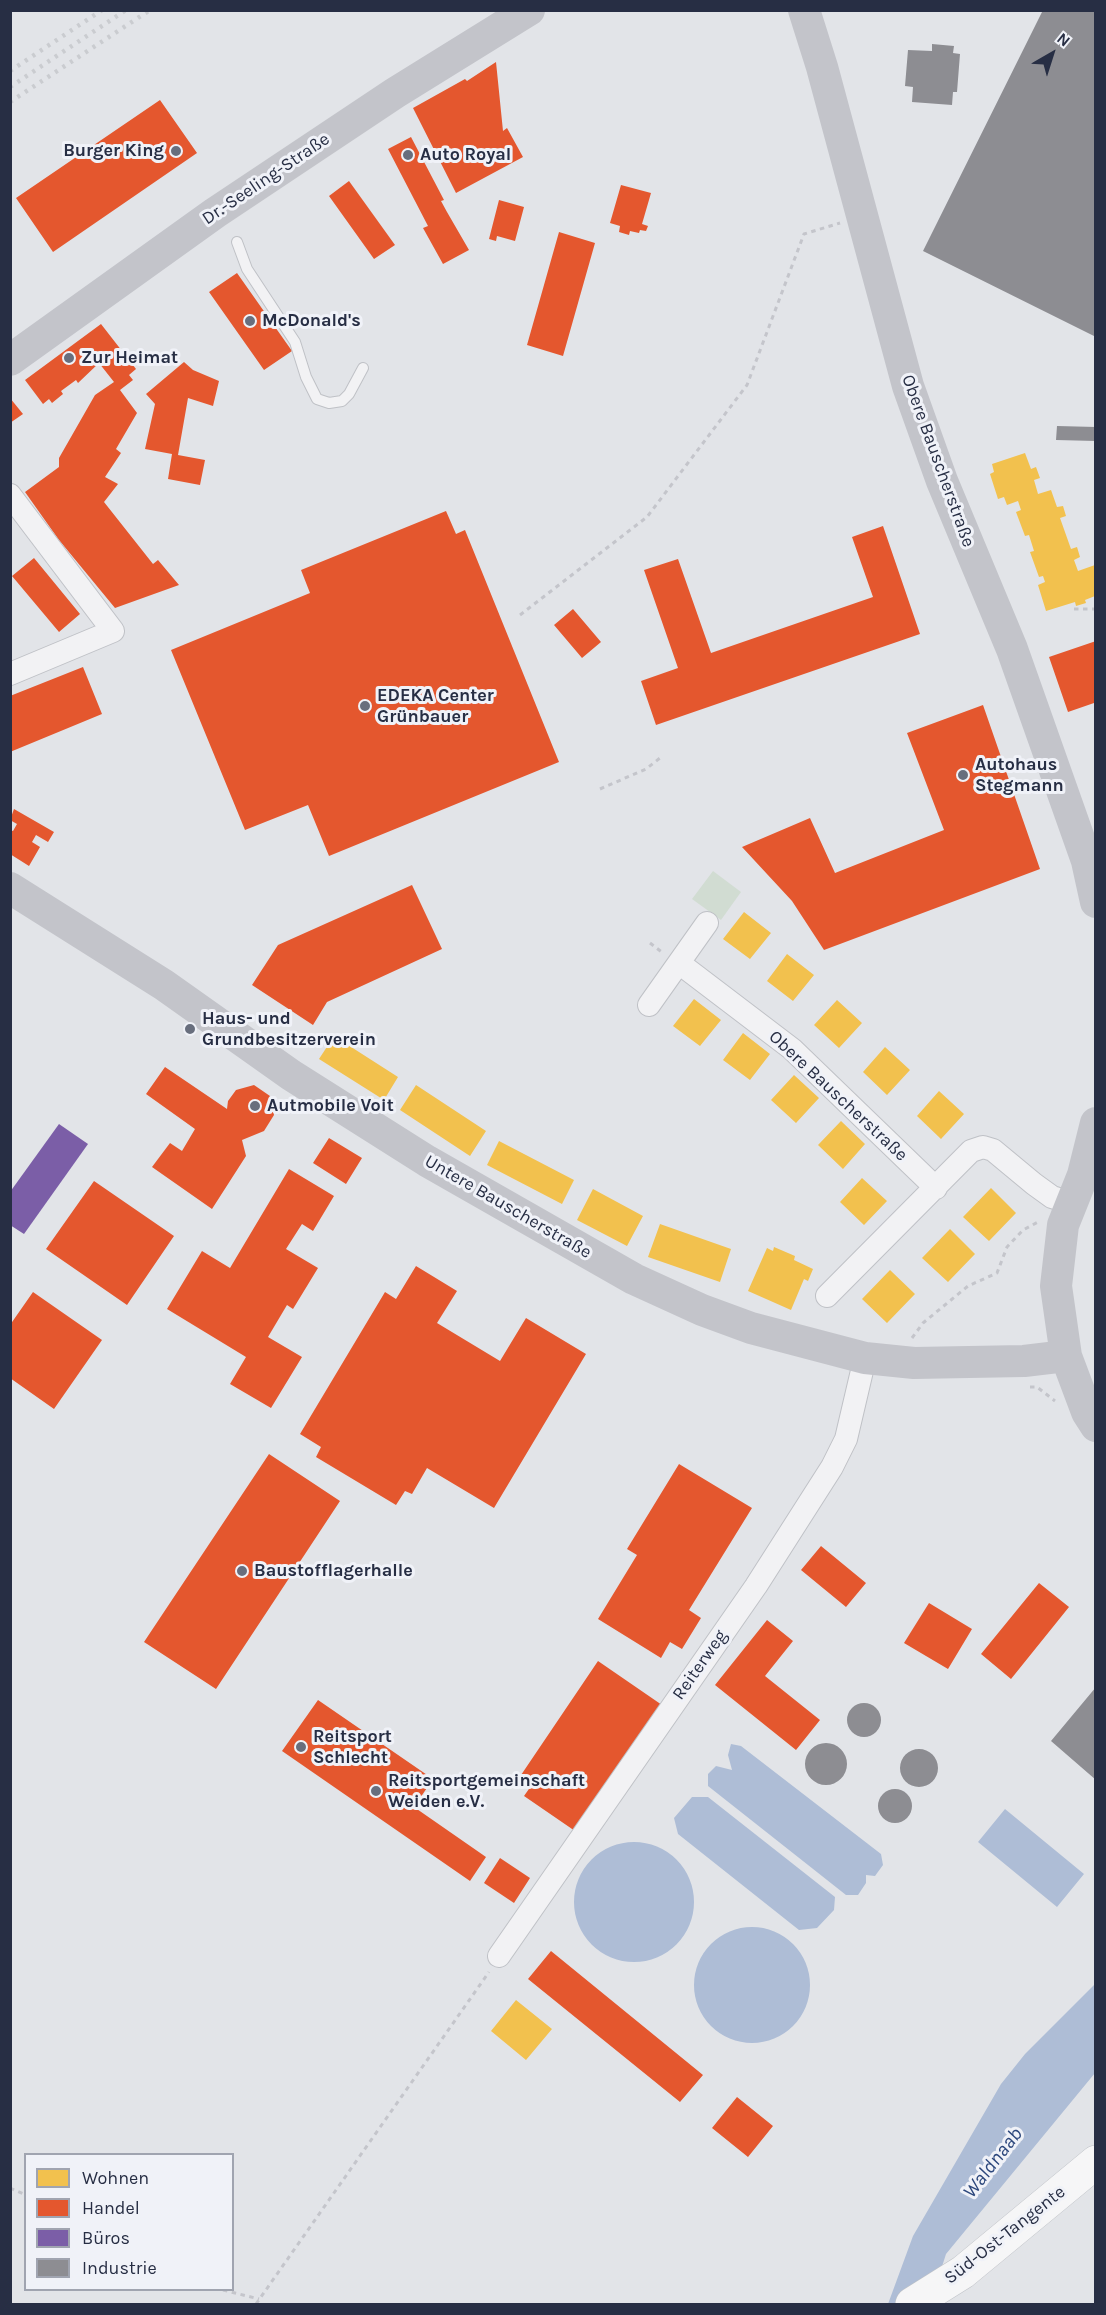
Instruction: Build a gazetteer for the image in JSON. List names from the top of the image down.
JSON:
{
  "streets": {
    "main road": ["Süd-Ost-Tangente"],
    "street": [
      "Dr.-Seeling-Straße",
      "Obere Bauscherstraße",
      "Untere Bauscherstraße",
      "Reiterweg"
    ]
  },
  "crossings": [
    ["Untere Bauscherstraße", "Reiterweg"]
  ],
  "water": ["Waldnaab"],
  "places": [
    "Burger King",
    "Auto Royal",
    "McDonald's",
    "Zur Heimat",
    "EDEKA Center Grünbauer",
    "Autohaus Stegmann",
    "Haus- und Grundbesitzerverein",
    "Autmobile Voit",
    "Baustofflagerhalle",
    "Reitsport Schlecht",
    "Reitsportgemeinschaft Weiden e.V."
  ],
  "legend": [
    "Wohnen",
    "Handel",
    "Büros",
    "Industrie"
  ],
  "north": "top right"
}
